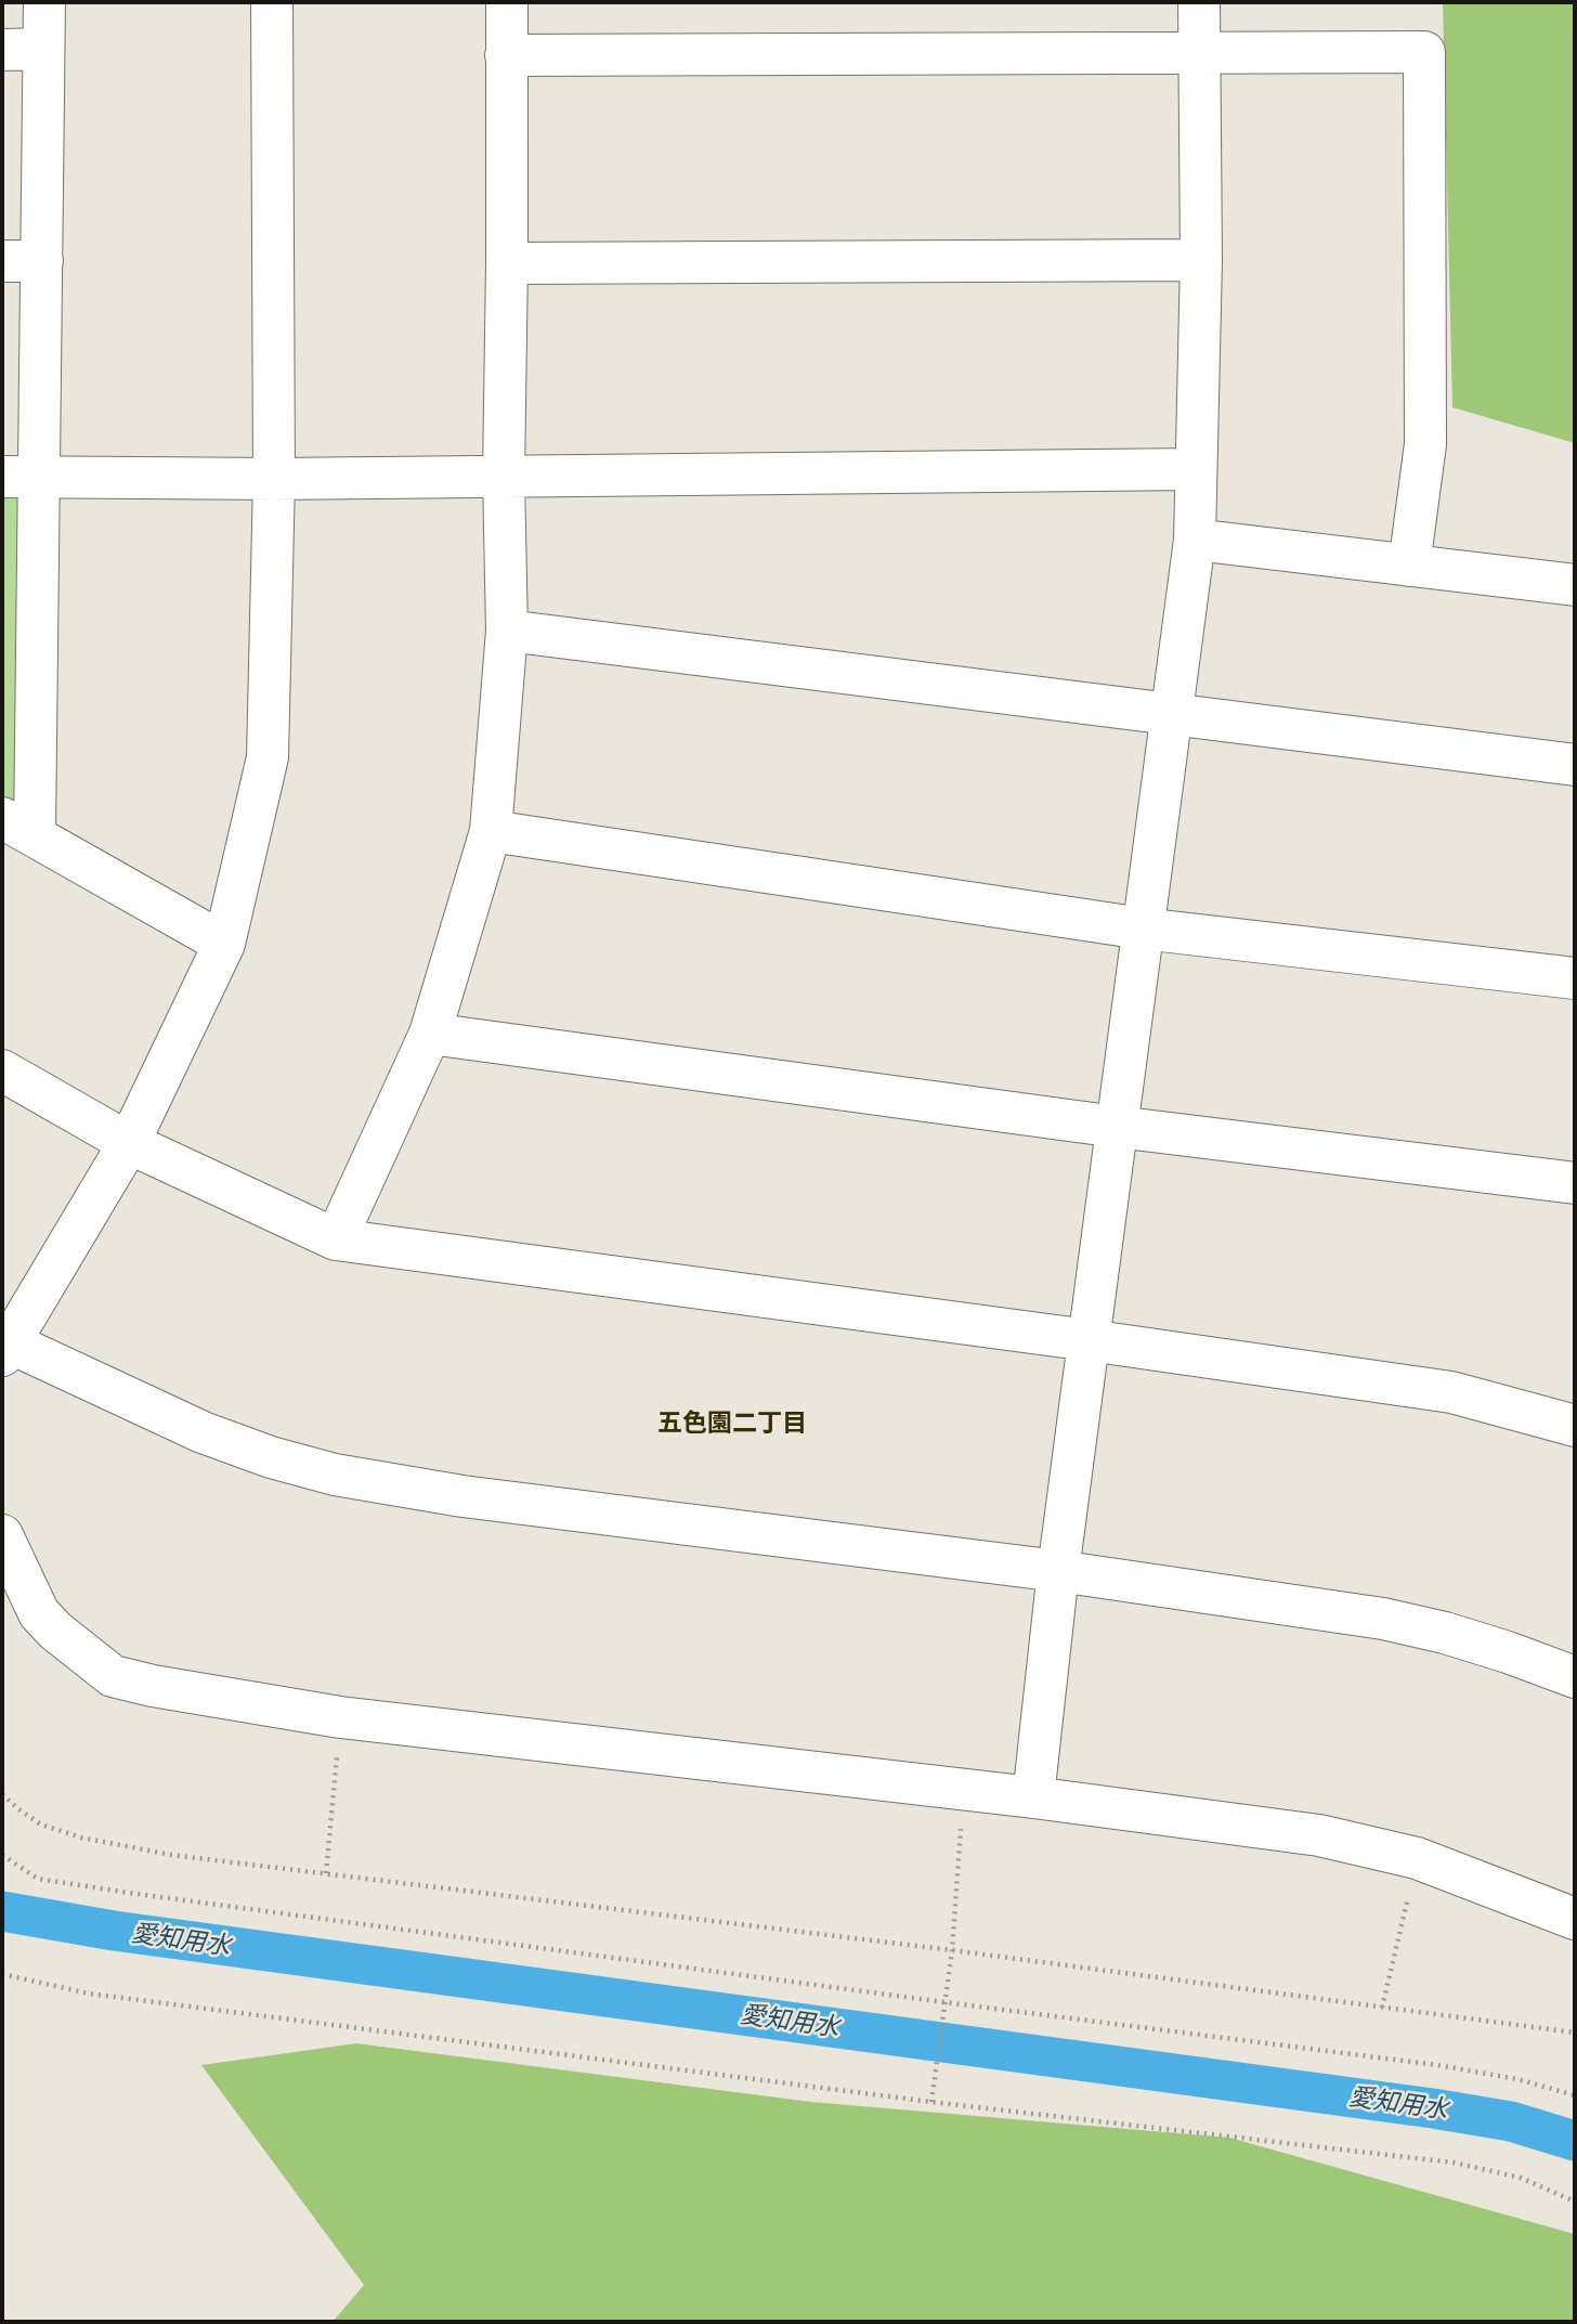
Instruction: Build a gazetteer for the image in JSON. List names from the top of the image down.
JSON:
{
  "districts": ["五色園二丁目"],
  "water": ["愛知用水"]
}
